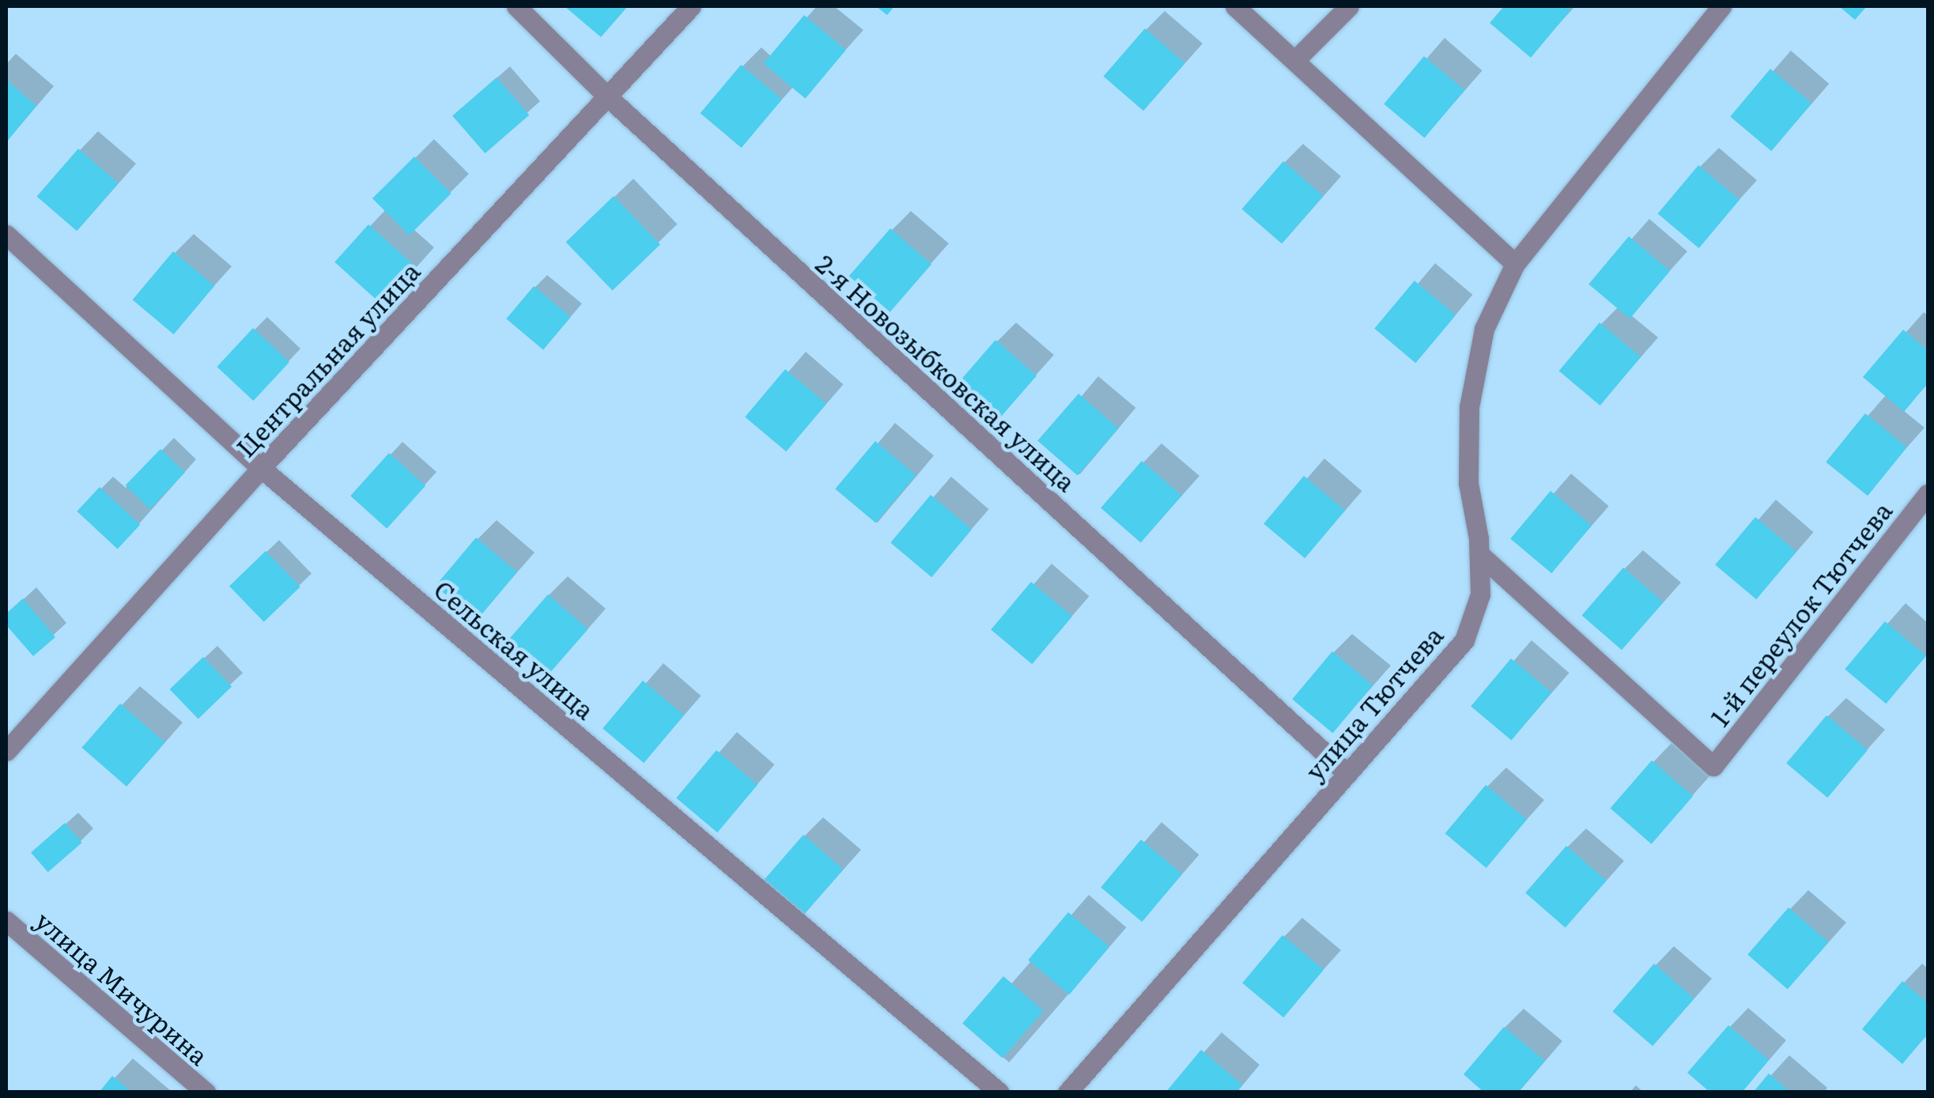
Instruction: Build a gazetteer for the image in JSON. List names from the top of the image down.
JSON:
{
  "streets": {
    "street": [
      "Центральная улица",
      "2-я Новозыбковская улица",
      "1-й переулок Тютчева",
      "Сельская улица",
      "улица Тютчева",
      "улица Мичурина"
    ]
  },
  "crossings": [
    ["Центральная улица", "2-я Новозыбковская улица"],
    ["Центральная улица", "Сельская улица"],
    ["2-я Новозыбковская улица", "улица Тютчева"],
    ["1-й переулок Тютчева", "улица Тютчева"]
  ]
}
